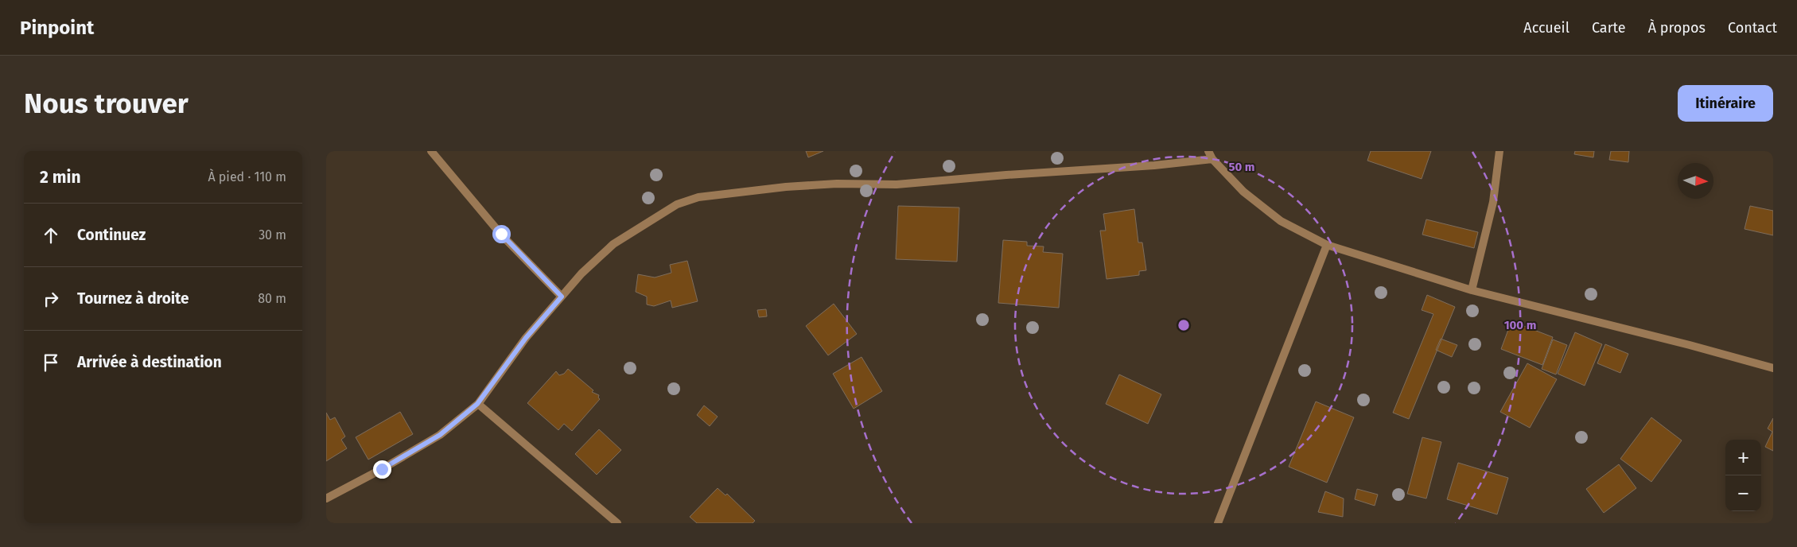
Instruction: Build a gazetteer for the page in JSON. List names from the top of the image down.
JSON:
{
  "north": "right",
  "page": {
    "header": "Pinpoint",
    "nav": [
      "Accueil",
      "Carte",
      "À propos",
      "Contact"
    ],
    "buttons": "Itinéraire",
    "title": "Nous trouver",
    "heading": ["2 min", "À pied · 110 m"],
    "list": [
      ["Continuez", "30 m"],
      ["Tournez à droite", "80 m"],
      "Arrivée à destination"
    ],
    "map_buttons": ["+", "−"]
  },
  "rings": ["50 m", "100 m"]
}
